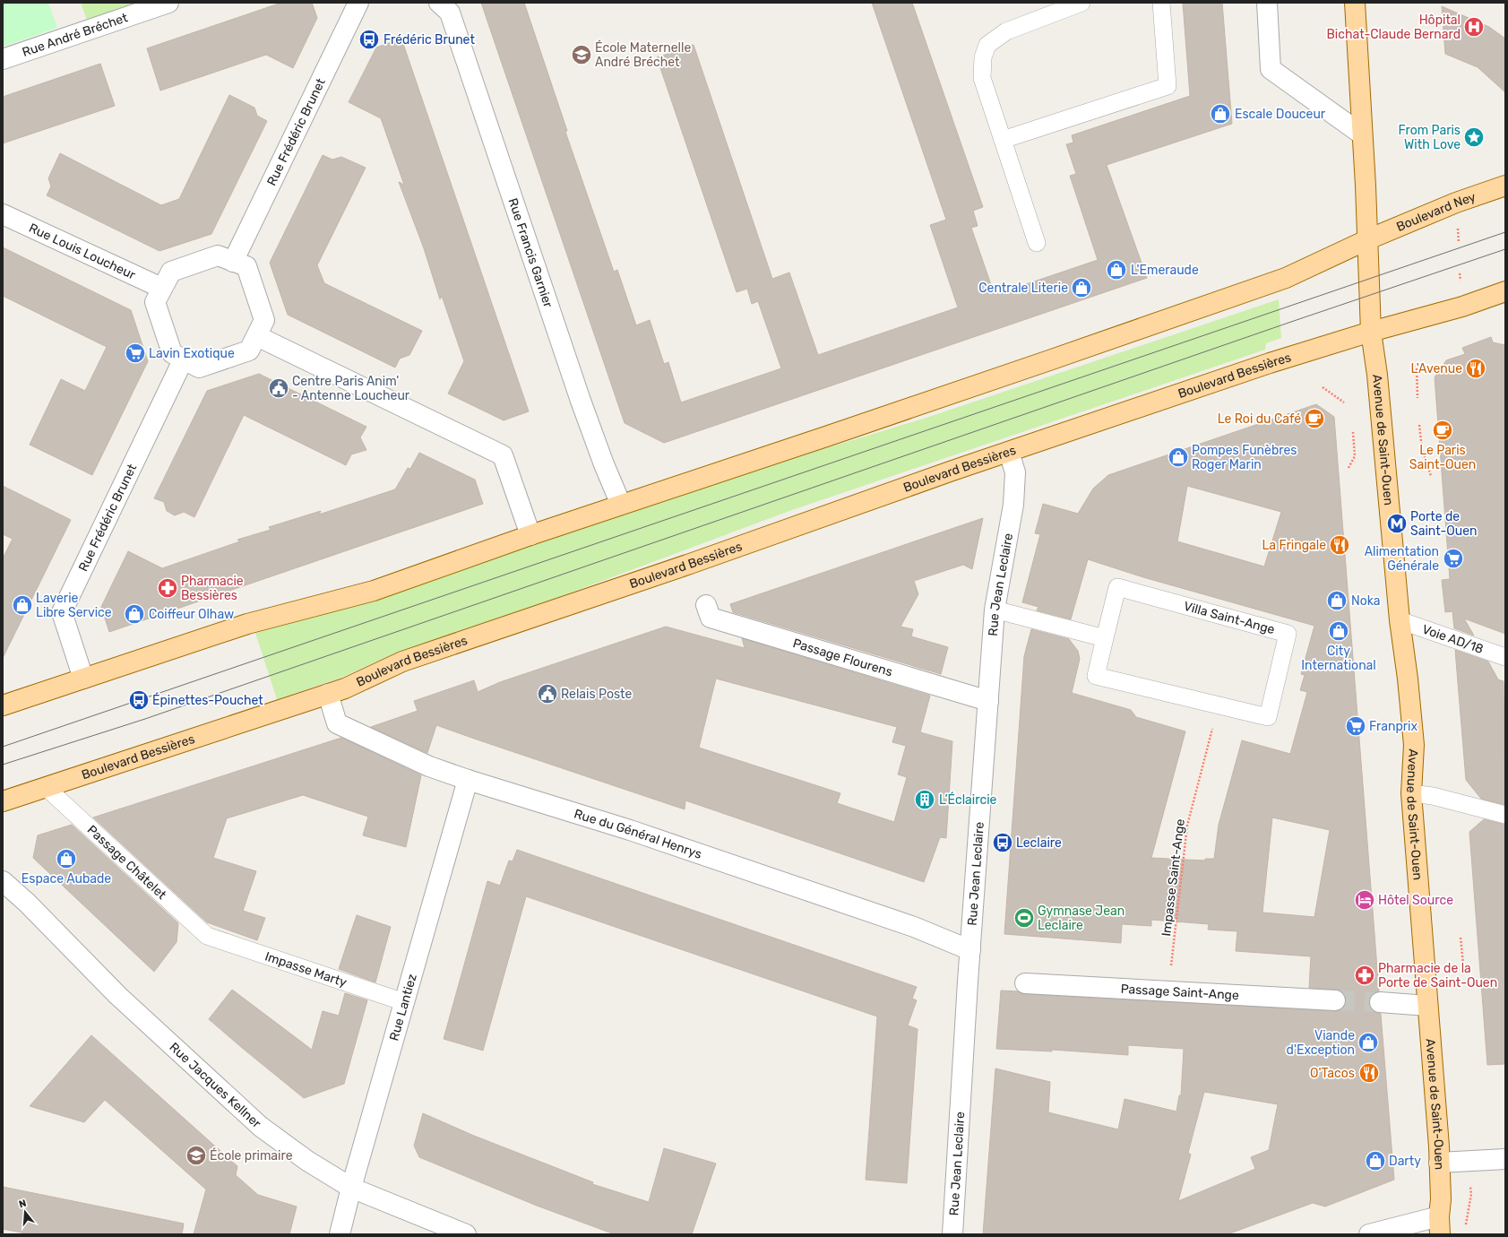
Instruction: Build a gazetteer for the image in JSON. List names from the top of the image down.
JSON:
{
  "streets": {
    "main road": ["Boulevard Ney", "Boulevard Bessières", "Avenue de Saint-Ouen"],
    "street": [
      "Rue André Bréchet",
      "Rue Frédéric Brunet",
      "Rue Louis Loucheur",
      "Rue Francis Garnier",
      "Rue Jean Leclaire",
      "Passage Flourens",
      "Rue du Général Henrys",
      "Passage Saint-Ange",
      "Rue Lantiez",
      "Rue Jacques Kellner"
    ],
    "lane": [
      "Villa Saint-Ange",
      "Voie AD/18",
      "Passage Châtelet",
      "Impasse Marty"
    ],
    "path": ["Impasse Saint-Ange"]
  },
  "crossings": [
    ["Rue Frédéric Brunet", "Rue Louis Loucheur"],
    ["Boulevard Ney", "Avenue de Saint-Ouen"],
    ["Boulevard Bessières", "Avenue de Saint-Ouen"],
    ["Boulevard Bessières", "Rue Jean Leclaire"],
    ["Boulevard Bessières", "Rue du Général Henrys"],
    ["Boulevard Bessières", "Passage Châtelet"],
    ["Avenue de Saint-Ouen", "Voie AD/18"],
    ["Rue Jean Leclaire", "Passage Flourens"],
    ["Rue Jean Leclaire", "Rue du Général Henrys"],
    ["Villa Saint-Ange", "Impasse Saint-Ange"],
    ["Rue du Général Henrys", "Rue Lantiez"],
    ["Passage Châtelet", "Impasse Marty"],
    ["Impasse Saint-Ange", "Passage Saint-Ange"],
    ["Impasse Marty", "Rue Lantiez"],
    ["Rue Lantiez", "Rue Jacques Kellner"]
  ],
  "places": {
    "hospital": ["Hôpital Bichat-Claude Bernard"],
    "bus stop": ["Frédéric Brunet", "Épinettes-Pouchet", "Leclaire"],
    "school or university": ["École Maternelle André Bréchet", "École primaire"],
    "shop": [
      "Escale Douceur",
      "L'Emeraude",
      "Centrale Literie",
      "Pompes Funèbres Roger Marin",
      "Noka",
      "Laverie Libre Service",
      "Coiffeur Olhaw",
      "City International",
      "Espace Aubade",
      "Viande d'Exception",
      "Darty"
    ],
    "place": ["From Paris With Love"],
    "supermarket": ["Lavin Exotique", "Alimentation Générale", "Franprix"],
    "restaurant": ["L'Avenue", "La Fringale", "O'Tacos"],
    "public building": ["Centre Paris Anim' - Antenne Loucheur", "Relais Poste"],
    "cafe": ["Le Roi du Café", "Le Paris Saint-Ouen"],
    "metro station": ["Porte de Saint-Ouen"],
    "pharmacy": ["Pharmacie Bessières", "Pharmacie de la Porte de Saint-Ouen"],
    "building": ["L’Éclaircie"],
    "hotel": ["Hôtel Source"],
    "sports": ["Gymnase Jean Leclaire"]
  },
  "north": "top"
}
